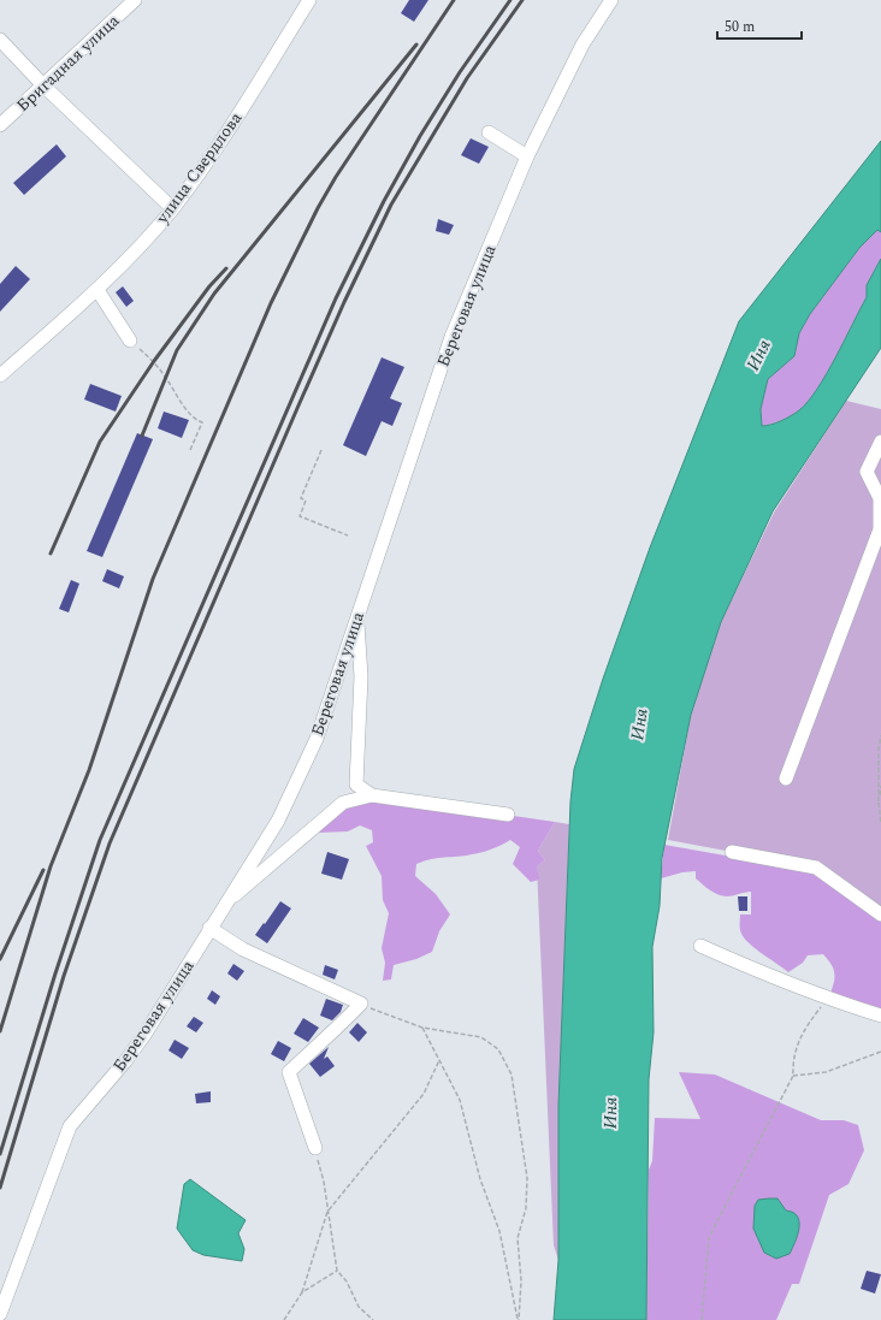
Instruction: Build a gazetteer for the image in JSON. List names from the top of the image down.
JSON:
{
  "streets": {
    "street": ["Бригадная улица", "улица Свердлова", "Береговая улица"]
  },
  "water": ["Иня"],
  "scale_bar": "50 m"
}
